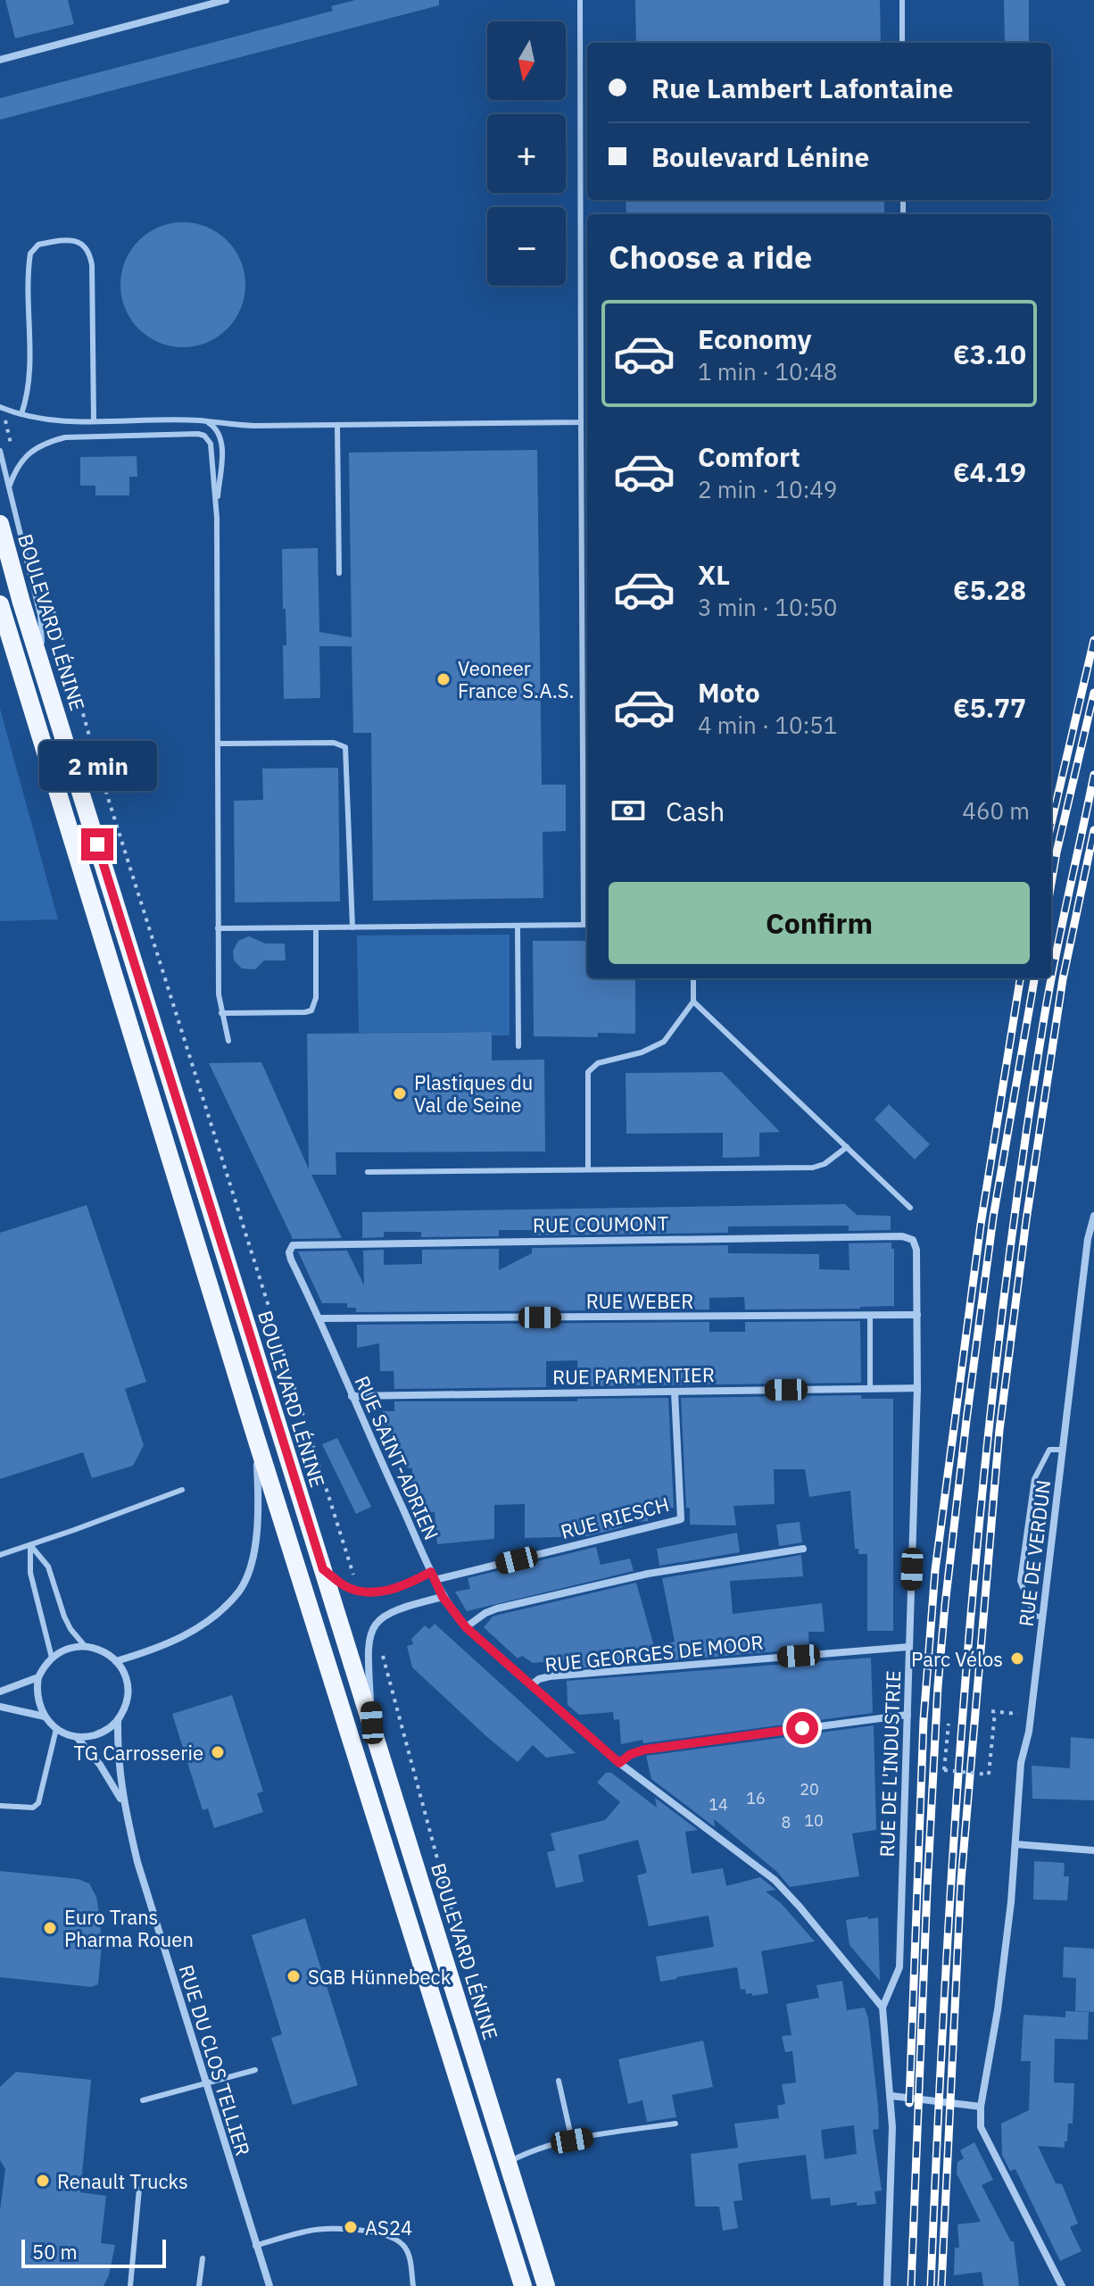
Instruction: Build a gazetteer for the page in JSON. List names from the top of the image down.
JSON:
{
  "streets": {
    "main road": ["BOULEVARD LÉNINE"],
    "street": [
      "RUE COUMONT",
      "RUE WEBER",
      "RUE PARMENTIER",
      "RUE SAINT-ADRIEN",
      "RUE RIESCH",
      "RUE DE VERDUN",
      "RUE GEORGES DE MOOR",
      "RUE DE L'INDUSTRIE",
      "RUE DU CLOS TELLIER"
    ]
  },
  "crossings": [
    ["RUE COUMONT", "RUE SAINT-ADRIEN"],
    ["RUE COUMONT", "RUE DE L'INDUSTRIE"],
    ["RUE WEBER", "RUE SAINT-ADRIEN"],
    ["RUE WEBER", "RUE DE L'INDUSTRIE"],
    ["RUE PARMENTIER", "RUE SAINT-ADRIEN"],
    ["RUE PARMENTIER", "RUE RIESCH"],
    ["RUE PARMENTIER", "RUE DE L'INDUSTRIE"],
    ["RUE SAINT-ADRIEN", "RUE RIESCH"],
    ["RUE SAINT-ADRIEN", "RUE GEORGES DE MOOR"],
    ["RUE SAINT-ADRIEN", "RUE DE L'INDUSTRIE"],
    ["RUE GEORGES DE MOOR", "RUE DE L'INDUSTRIE"]
  ],
  "places": [
    "Veoneer France S.A.S.",
    "Plastiques du Val de Seine",
    "Parc Vélos",
    "TG Carrosserie",
    "Euro Trans Pharma Rouen",
    "SGB Hünnebeck",
    "Renault Trucks",
    "AS24"
  ],
  "house_numbers": [
    "20",
    "16",
    "14",
    "10",
    "8"
  ],
  "scale_bar": "50 m",
  "north": "bottom",
  "page": {
    "map_buttons": ["+", "−"],
    "banner": ["Rue Lambert Lafontaine", "Boulevard Lénine"],
    "heading": "Choose a ride",
    "list": [
      {
        "name": "Economy",
        "note": "1 min · 10:48",
        "value": "€3.10"
      },
      {
        "name": "Comfort",
        "note": "2 min · 10:49",
        "value": "€4.19"
      },
      {
        "name": "XL",
        "note": "3 min · 10:50",
        "value": "€5.28"
      },
      {
        "name": "Moto",
        "note": "4 min · 10:51",
        "value": "€5.77"
      }
    ],
    "bubble": "2 min",
    "pay": ["Cash", "460 m"],
    "buttons": "Confirm",
    "scale": "50 m"
  }
}
